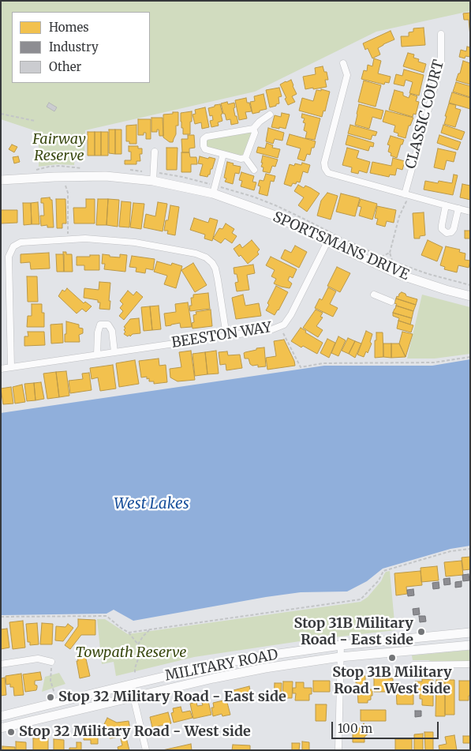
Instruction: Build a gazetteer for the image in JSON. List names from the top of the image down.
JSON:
{
  "streets": {
    "main road": ["SPORTSMANS DRIVE", "MILITARY ROAD"],
    "street": ["CLASSIC COURT", "BEESTON WAY"]
  },
  "crossings": [
    ["SPORTSMANS DRIVE", "BEESTON WAY"]
  ],
  "water": ["West Lakes"],
  "parks": ["Fairway Reserve", "Towpath Reserve"],
  "places": [
    "Stop 31B Military Road - East side",
    "Stop 31B Military Road - West side",
    "Stop 32 Military Road - East side",
    "Stop 32 Military Road - West side"
  ],
  "legend": ["Homes", "Industry", "Other"],
  "scale_bar": "100 m"
}
